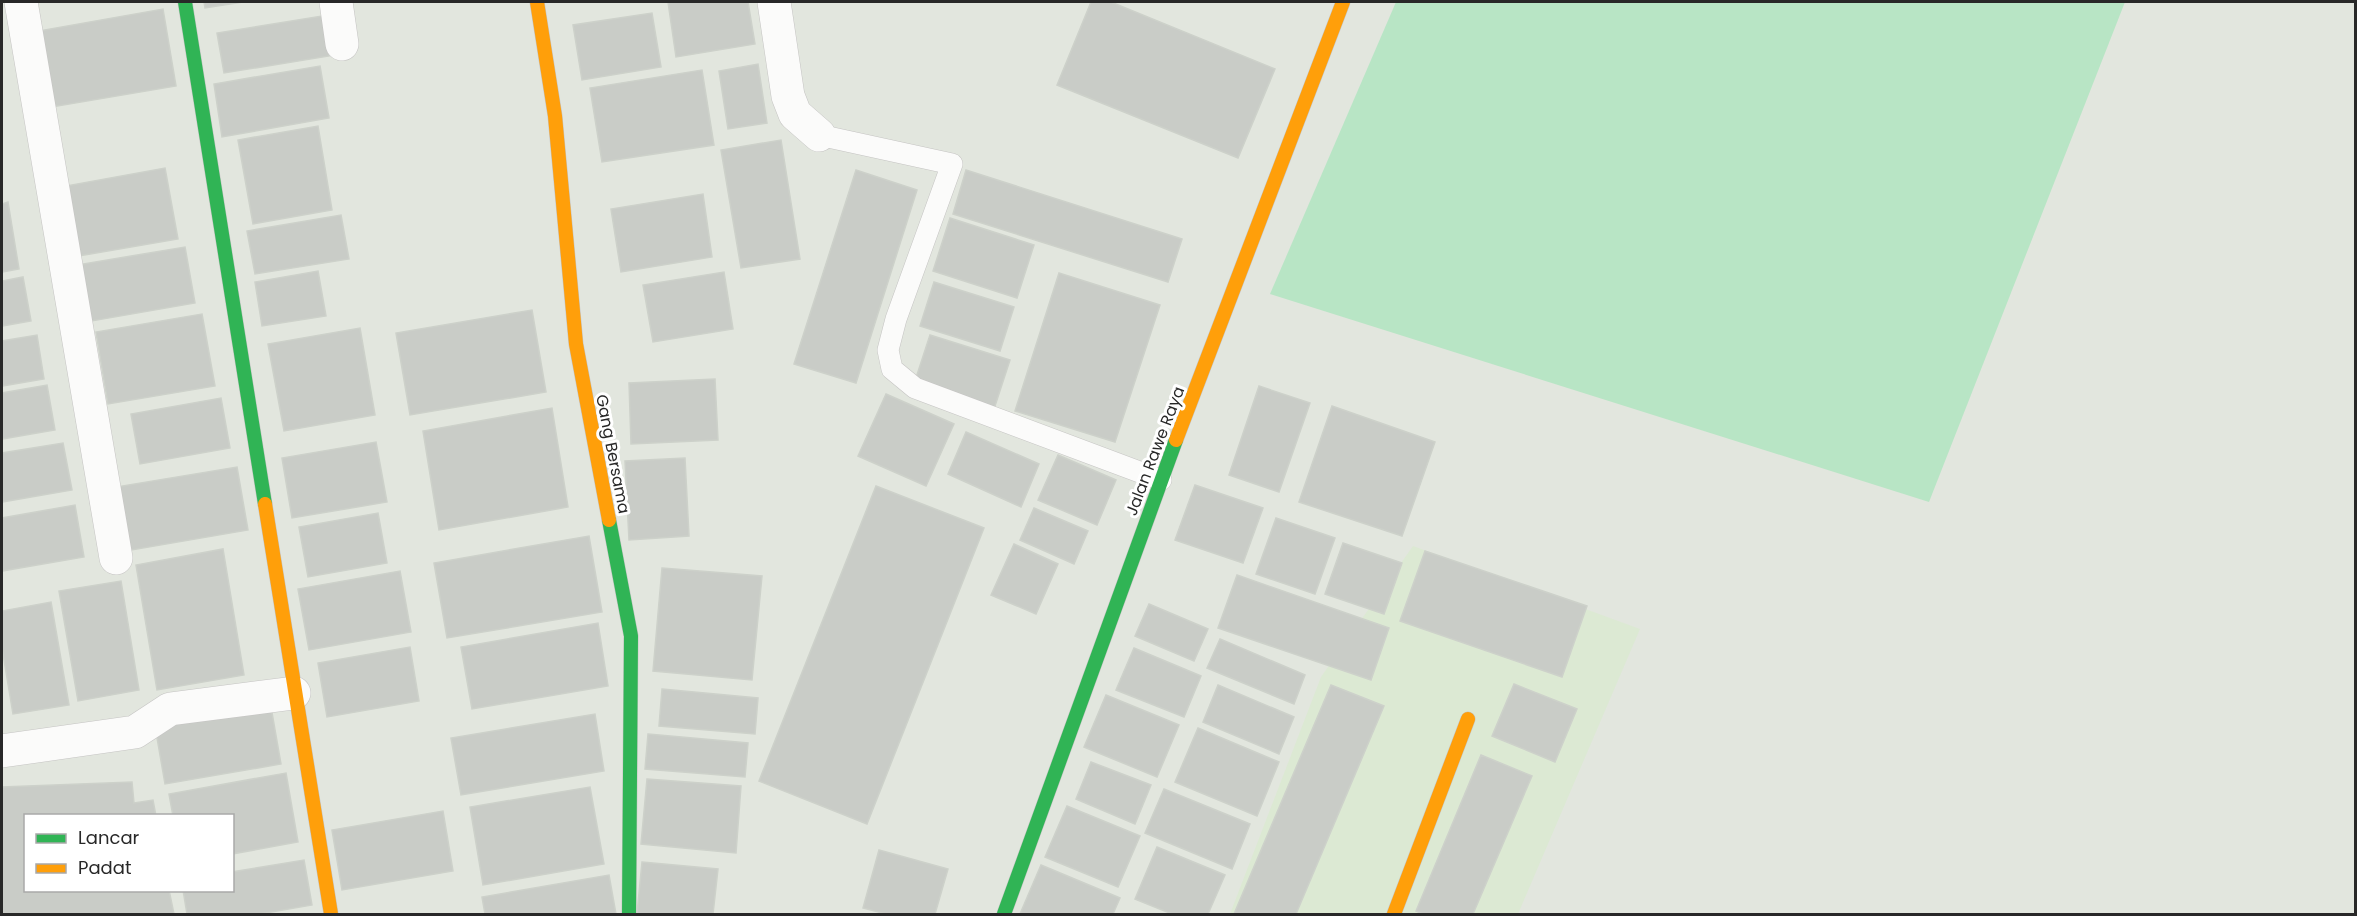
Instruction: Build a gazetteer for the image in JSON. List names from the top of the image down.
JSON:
{
  "streets": {
    "street": ["Jalan Rawe Raya", "Gang Bersama"]
  },
  "legend": ["Lancar", "Padat"]
}
